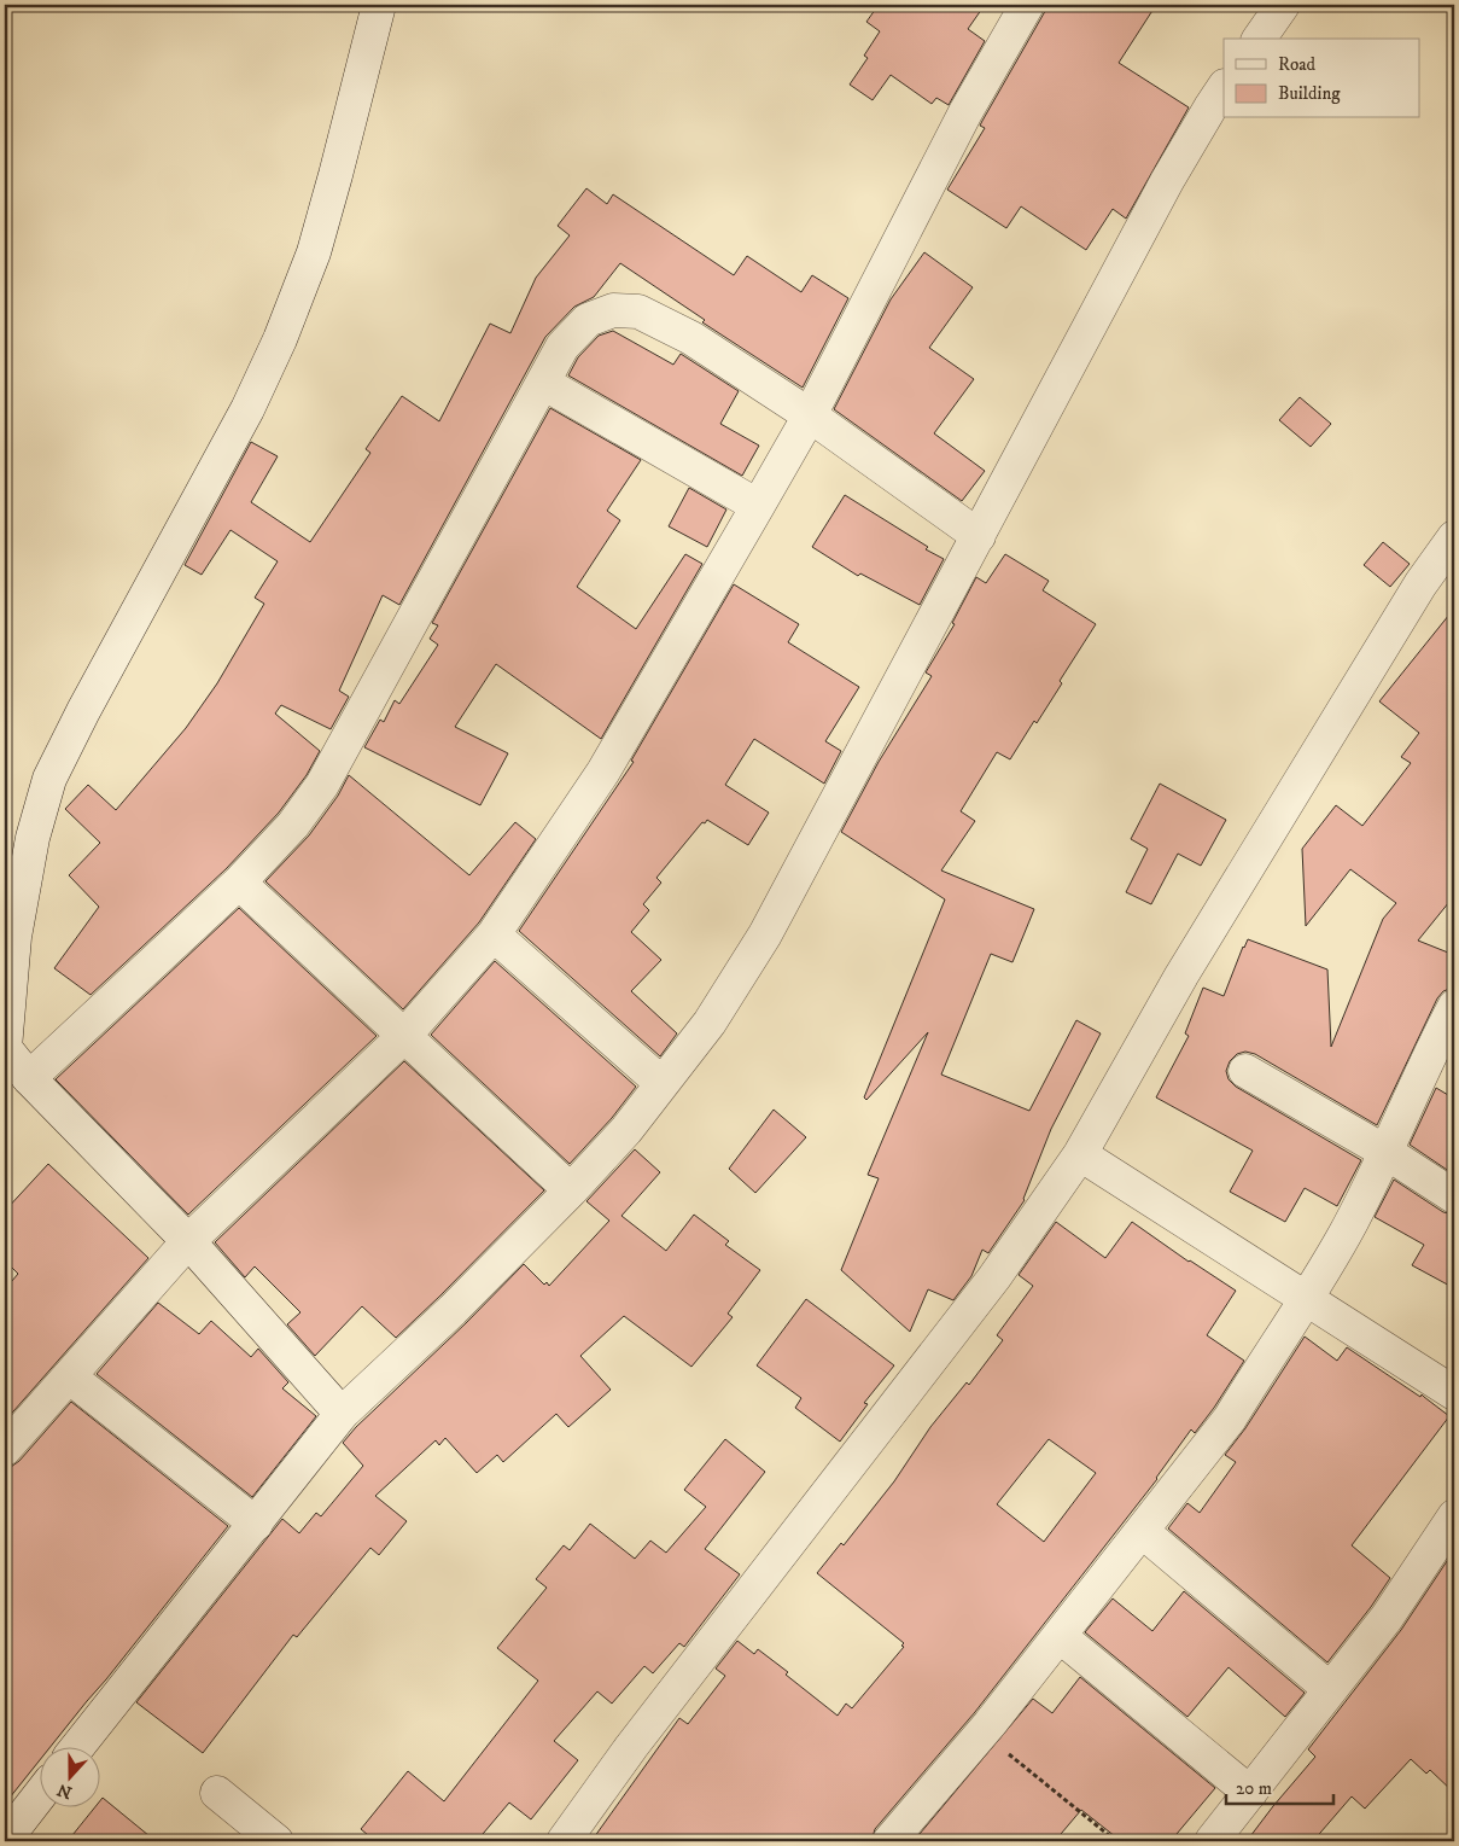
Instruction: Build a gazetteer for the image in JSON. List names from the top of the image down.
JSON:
{
  "legend": ["Road", "Building"],
  "scale_bar": "20 m",
  "north": "bottom"
}
